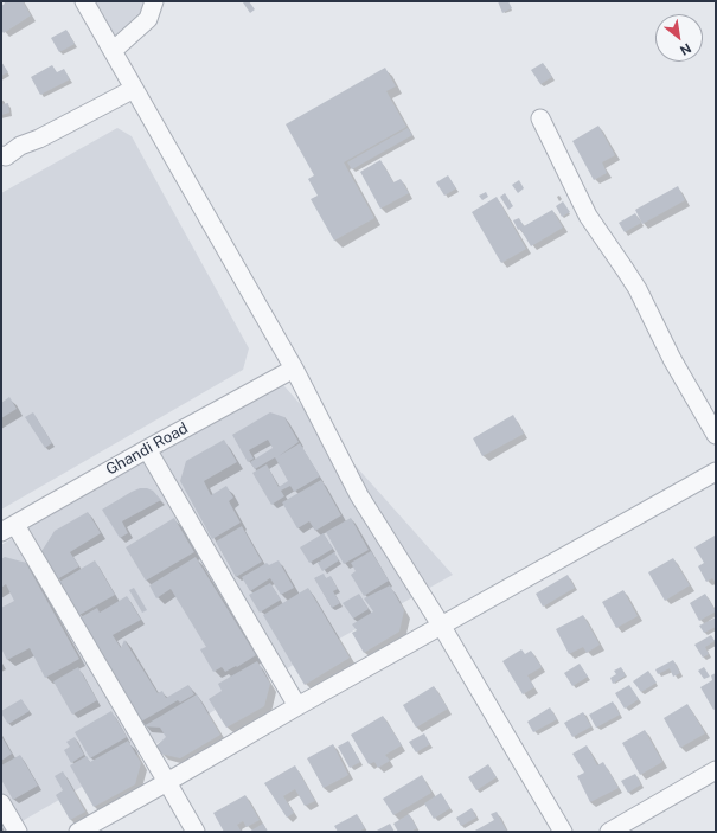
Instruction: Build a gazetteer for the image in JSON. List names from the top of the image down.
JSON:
{
  "streets": {
    "street": ["Ghandi Road"]
  },
  "north": "bottom right"
}
